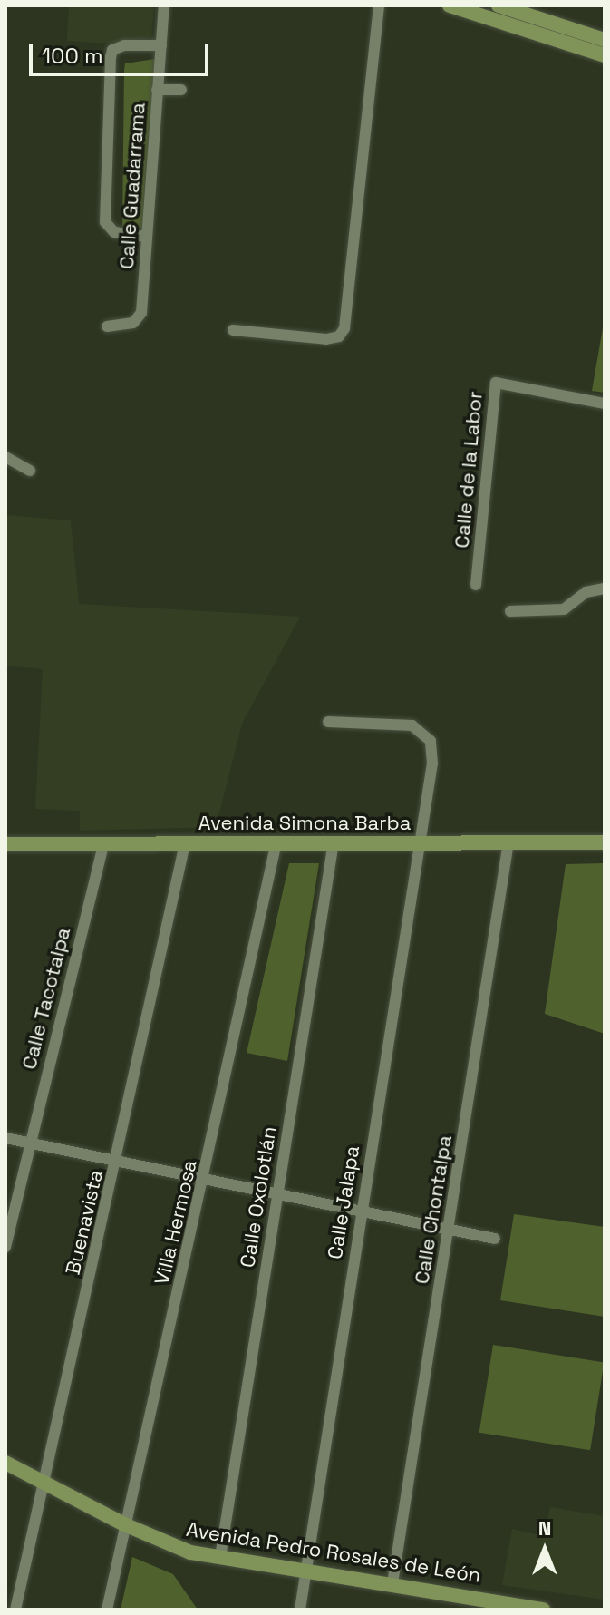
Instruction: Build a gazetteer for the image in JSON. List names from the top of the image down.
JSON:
{
  "streets": {
    "main road": ["Avenida Simona Barba", "Avenida Pedro Rosales de León"],
    "street": [
      "Calle Guadarrama",
      "Calle de la Labor",
      "Calle Tacotalpa",
      "Calle Oxolotlán",
      "Calle Jalapa",
      "Calle Chontalpa",
      "Buenavista",
      "Villa Hermosa"
    ]
  },
  "crossings": [
    ["Avenida Simona Barba", "Calle Tacotalpa"],
    ["Avenida Simona Barba", "Calle Oxolotlán"],
    ["Avenida Simona Barba", "Calle Jalapa"],
    ["Avenida Simona Barba", "Calle Chontalpa"],
    ["Avenida Simona Barba", "Buenavista"],
    ["Avenida Simona Barba", "Villa Hermosa"],
    ["Calle Oxolotlán", "Avenida Pedro Rosales de León"],
    ["Calle Jalapa", "Avenida Pedro Rosales de León"],
    ["Calle Chontalpa", "Avenida Pedro Rosales de León"],
    ["Buenavista", "Avenida Pedro Rosales de León"],
    ["Villa Hermosa", "Avenida Pedro Rosales de León"]
  ],
  "scale_bar": "100 m",
  "north": "top"
}
